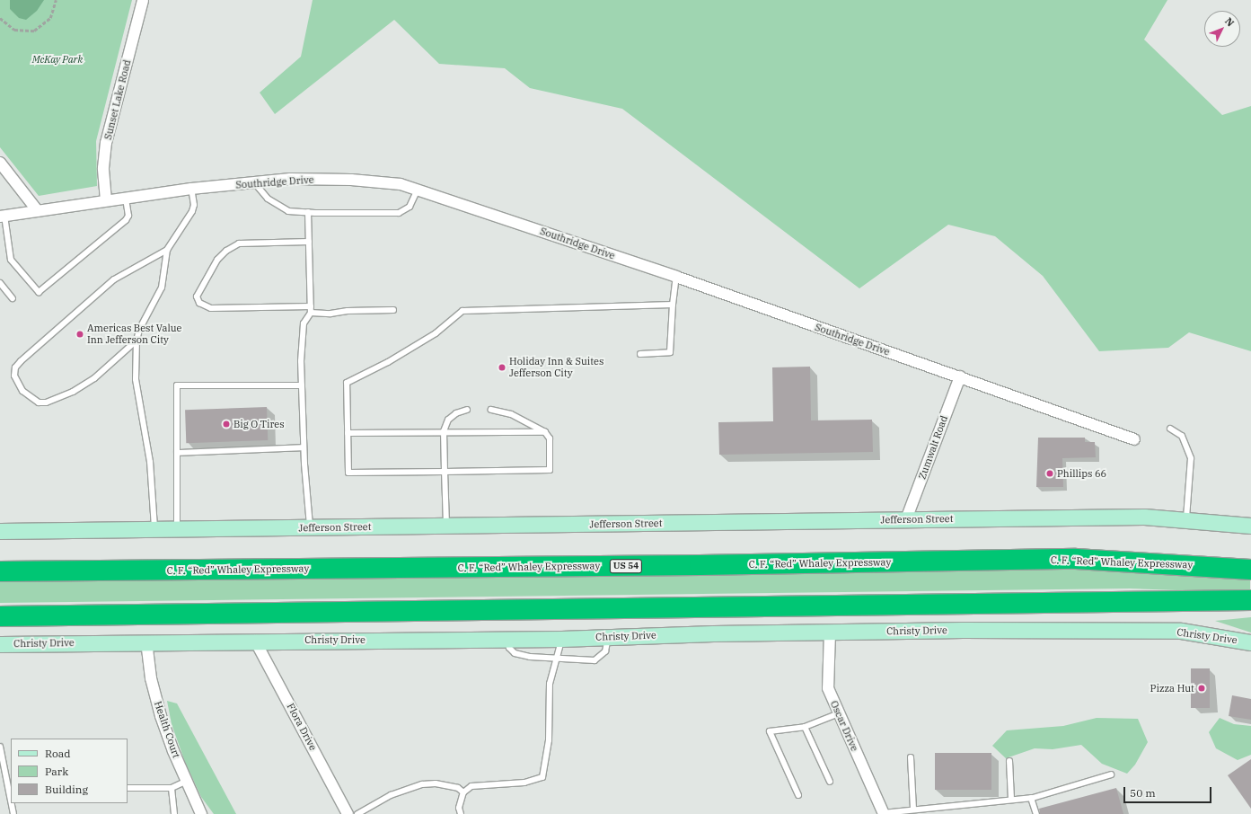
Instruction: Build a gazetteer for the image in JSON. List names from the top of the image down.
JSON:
{
  "streets": {
    "highway": ["C. F. “Red” Whaley Expressway", "US 54"],
    "street": [
      "Sunset Lake Road",
      "Southridge Drive",
      "Zumwalt Road",
      "Jefferson Street",
      "Christy Drive",
      "Oscar Drive",
      "Flora Drive",
      "Health Court"
    ]
  },
  "crossings": [
    ["Sunset Lake Road", "Southridge Drive"],
    ["Southridge Drive", "Zumwalt Road"],
    ["Zumwalt Road", "Jefferson Street"],
    ["Christy Drive", "Oscar Drive"],
    ["Christy Drive", "Flora Drive"],
    ["Christy Drive", "Health Court"]
  ],
  "parks": ["McKay Park"],
  "places": [
    "Americas Best Value Inn Jefferson City",
    "Holiday Inn & Suites Jefferson City",
    "Big O Tires",
    "Phillips 66",
    "Pizza Hut"
  ],
  "legend": ["Road", "Park", "Building"],
  "scale_bar": "50 m",
  "north": "top right"
}
